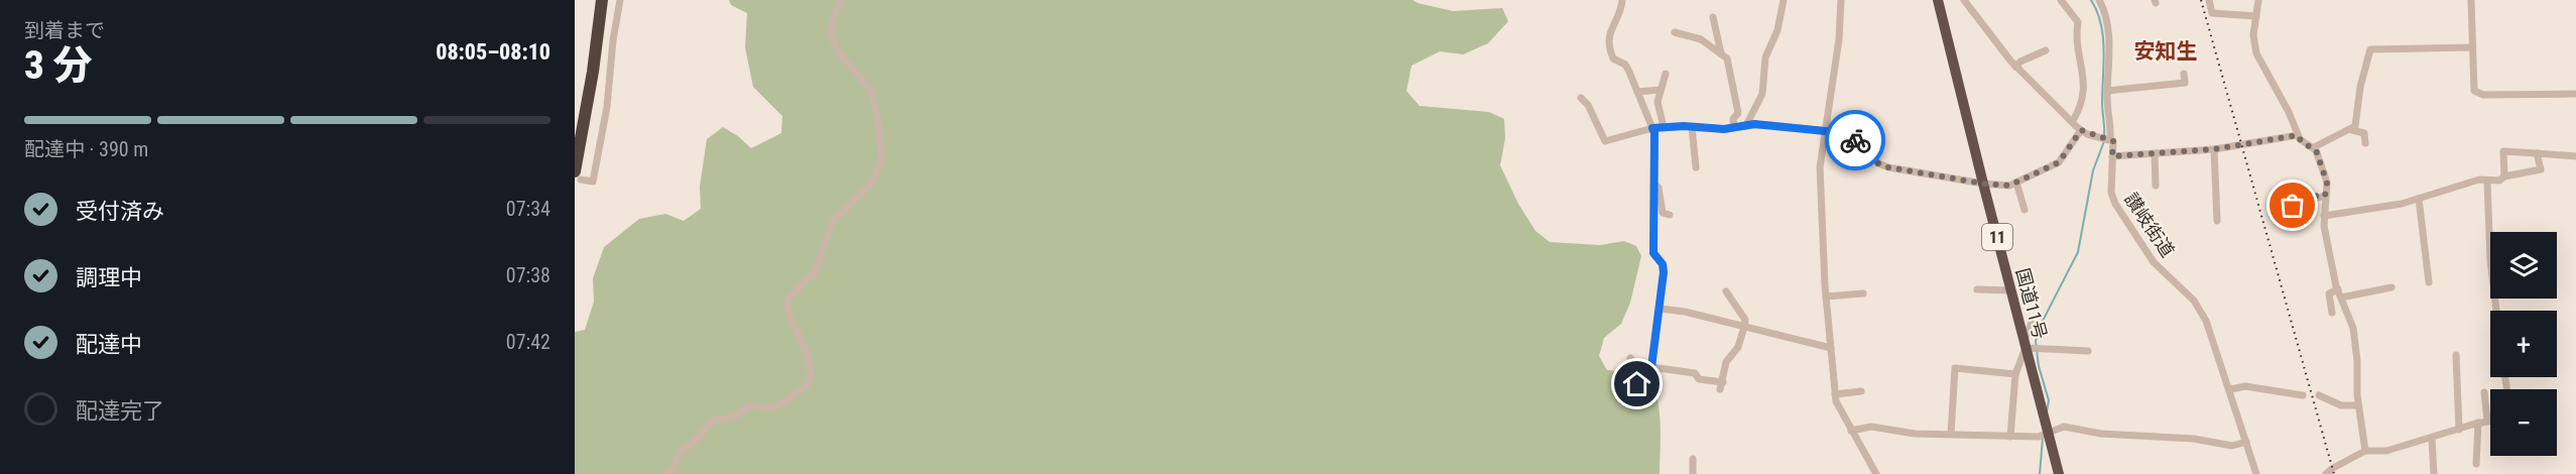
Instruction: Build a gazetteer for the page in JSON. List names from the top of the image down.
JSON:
{
  "streets": {
    "highway": ["11", "国道11号"],
    "street": ["讃岐街道"]
  },
  "districts": ["安知生"],
  "page": {
    "heading": ["3 分", "到着まで", "08:05–08:10"],
    "bar": "配達中 · 390 m",
    "list": [
      ["受付済み", "07:34"],
      ["調理中", "07:38"],
      ["配達中", "07:42"],
      "配達完了"
    ],
    "map_buttons": ["+", "−"]
  }
}
